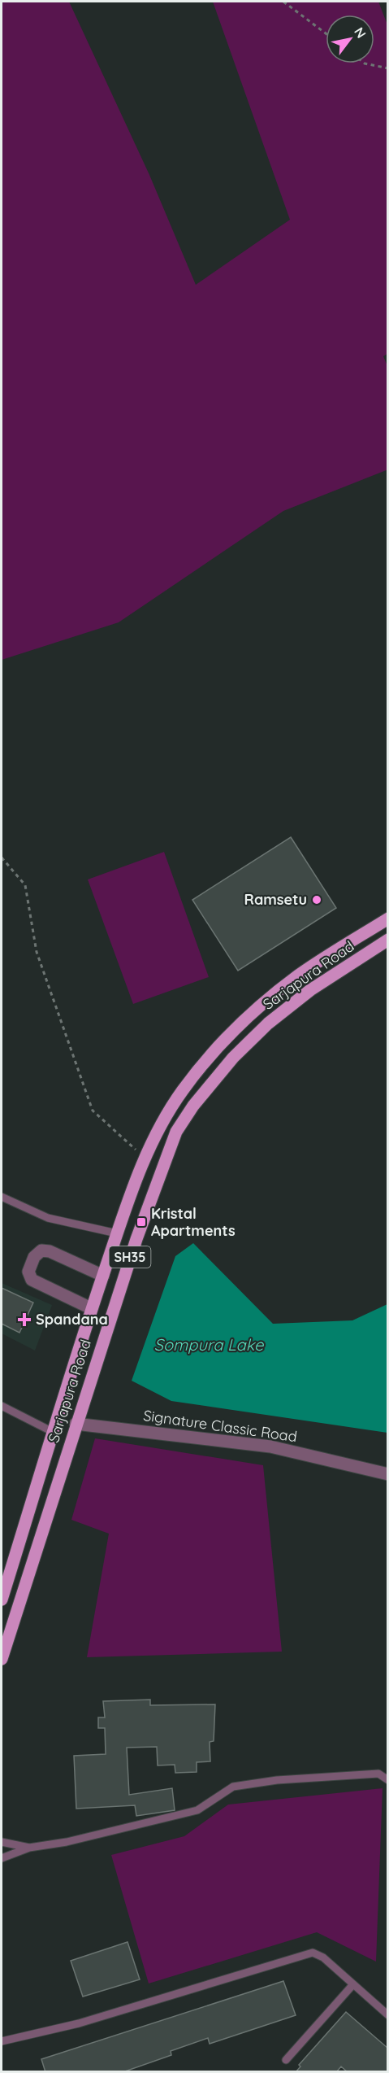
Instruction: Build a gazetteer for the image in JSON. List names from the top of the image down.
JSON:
{
  "streets": {
    "main road": ["Sarjapura Road", "SH35"],
    "street": ["Signature Classic Road"]
  },
  "crossings": [
    ["Sarjapura Road", "Signature Classic Road"]
  ],
  "water": ["Sompura Lake"],
  "places": {
    "other": ["Ramsetu"],
    "transit": ["Kristal Apartments"],
    "health": ["Spandana"]
  },
  "north": "top right"
}
